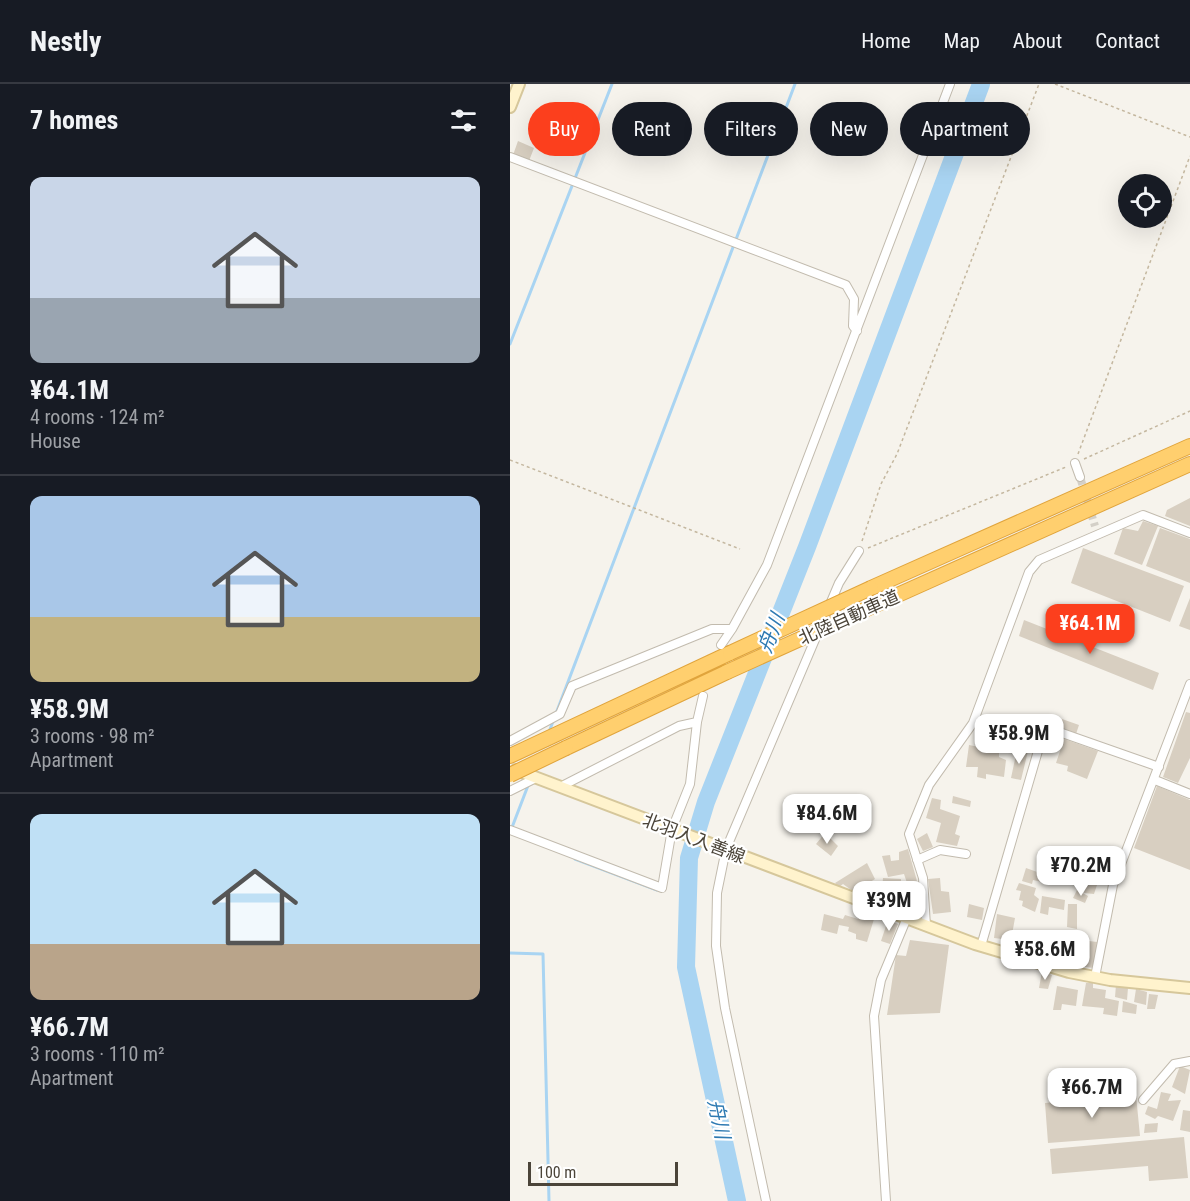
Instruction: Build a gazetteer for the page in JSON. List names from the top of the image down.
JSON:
{
  "streets": {
    "highway": ["北陸自動車道"],
    "main road": ["北羽入入善線"]
  },
  "water": ["舟川"],
  "scale_bar": "100 m",
  "page": {
    "header": "Nestly",
    "nav": [
      "Home",
      "Map",
      "About",
      "Contact"
    ],
    "heading": "7 homes",
    "chip": [
      "Buy",
      "Rent",
      "Filters",
      "New",
      "Apartment"
    ],
    "list": [
      {
        "name": "¥64.1M",
        "note": "4 rooms · 124 m² · House"
      },
      {
        "name": "¥58.9M",
        "note": "3 rooms · 98 m² · Apartment"
      },
      {
        "name": "¥66.7M",
        "note": "3 rooms · 110 m² · Apartment"
      }
    ],
    "price": [
      "¥64.1M",
      "¥58.9M",
      "¥84.6M",
      "¥70.2M",
      "¥39M",
      "¥58.6M",
      "¥66.7M"
    ],
    "scale": "100 m"
  }
}
